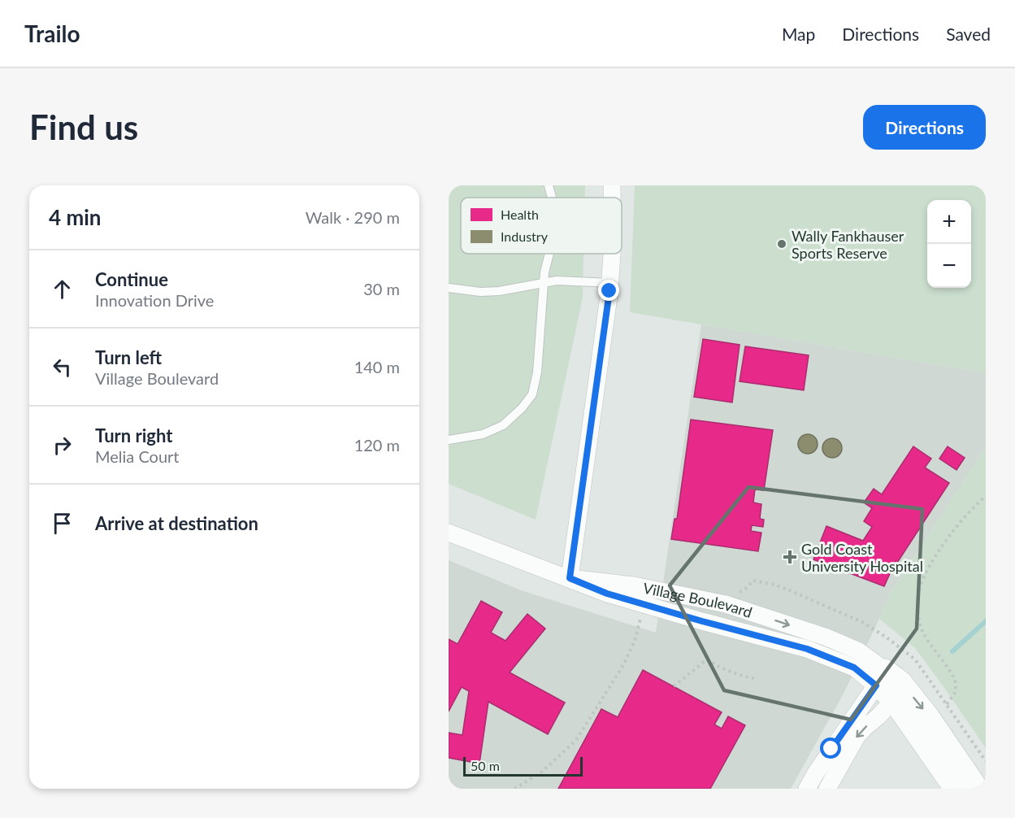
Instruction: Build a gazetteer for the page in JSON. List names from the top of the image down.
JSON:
{
  "streets": {
    "street": ["Village Boulevard"]
  },
  "places": {
    "other": ["Wally Fankhauser Sports Reserve"],
    "health": ["Gold Coast University Hospital"]
  },
  "legend": ["Health", "Industry"],
  "scale_bar": "50 m",
  "page": {
    "header": "Trailo",
    "nav": ["Map", "Directions", "Saved"],
    "buttons": "Directions",
    "title": "Find us",
    "heading": ["4 min", "Walk · 290 m"],
    "map_buttons": ["+", "−"],
    "list": [
      ["Continue", "Innovation Drive", "30 m"],
      ["Turn left", "Village Boulevard", "140 m"],
      ["Turn right", "Melia Court", "120 m"],
      "Arrive at destination"
    ],
    "scale": "50 m"
  }
}
